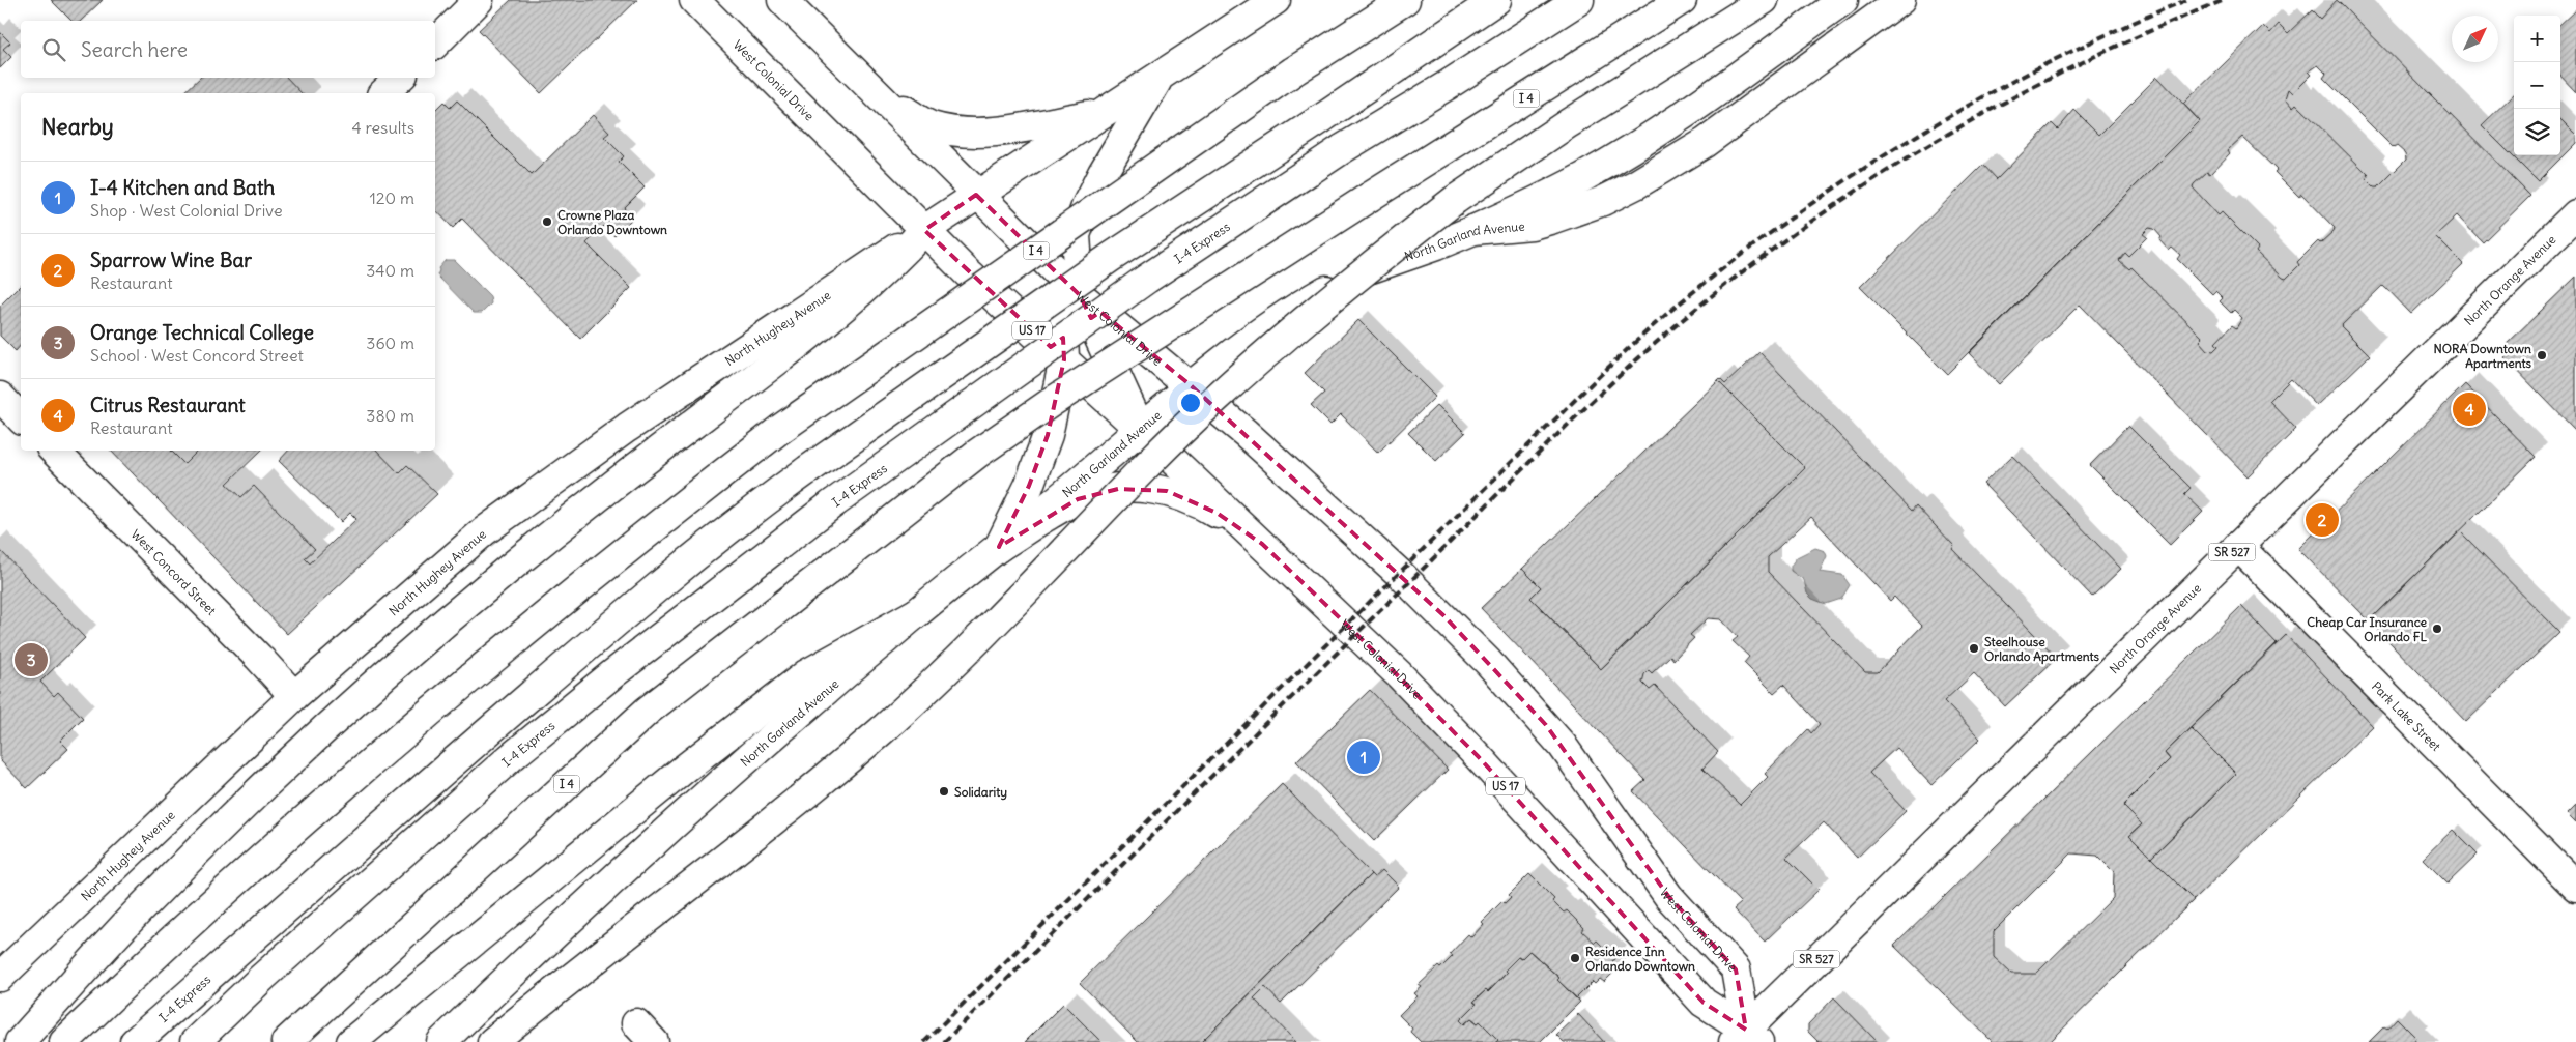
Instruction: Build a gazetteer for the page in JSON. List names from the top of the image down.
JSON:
{
  "streets": {
    "main road": [
      "West Colonial Drive",
      "I 4",
      "North Garland Avenue",
      "I-4 Express",
      "North Orange Avenue",
      "North Hughey Avenue",
      "US 17",
      "SR 527",
      "West Concord Street",
      "Park Lake Street"
    ]
  },
  "crossings": [
    ["West Colonial Drive", "North Garland Avenue"],
    ["West Colonial Drive", "North Orange Avenue"],
    ["West Colonial Drive", "North Hughey Avenue"],
    ["North Orange Avenue", "Park Lake Street"],
    ["North Hughey Avenue", "West Concord Street"]
  ],
  "places": [
    "Crowne Plaza Orlando Downtown",
    "NORA Downtown Apartments",
    "Cheap Car Insurance Orlando FL",
    "Steelhouse Orlando Apartments",
    "Solidarity",
    "Residence Inn Orlando Downtown"
  ],
  "north": "top right",
  "page": {
    "map_buttons": ["+", "−"],
    "search": "Search here",
    "heading": ["Nearby", "4 results"],
    "list": [
      {
        "mark": "1",
        "name": "I-4 Kitchen and Bath",
        "note": "Shop · West Colonial Drive",
        "value": "120 m"
      },
      {
        "mark": "2",
        "name": "Sparrow Wine Bar",
        "note": "Restaurant",
        "value": "340 m"
      },
      {
        "mark": "3",
        "name": "Orange Technical College",
        "note": "School · West Concord Street",
        "value": "360 m"
      },
      {
        "mark": "4",
        "name": "Citrus Restaurant",
        "note": "Restaurant",
        "value": "380 m"
      }
    ],
    "pins": [
      "4",
      "2",
      "3",
      "1"
    ]
  }
}
